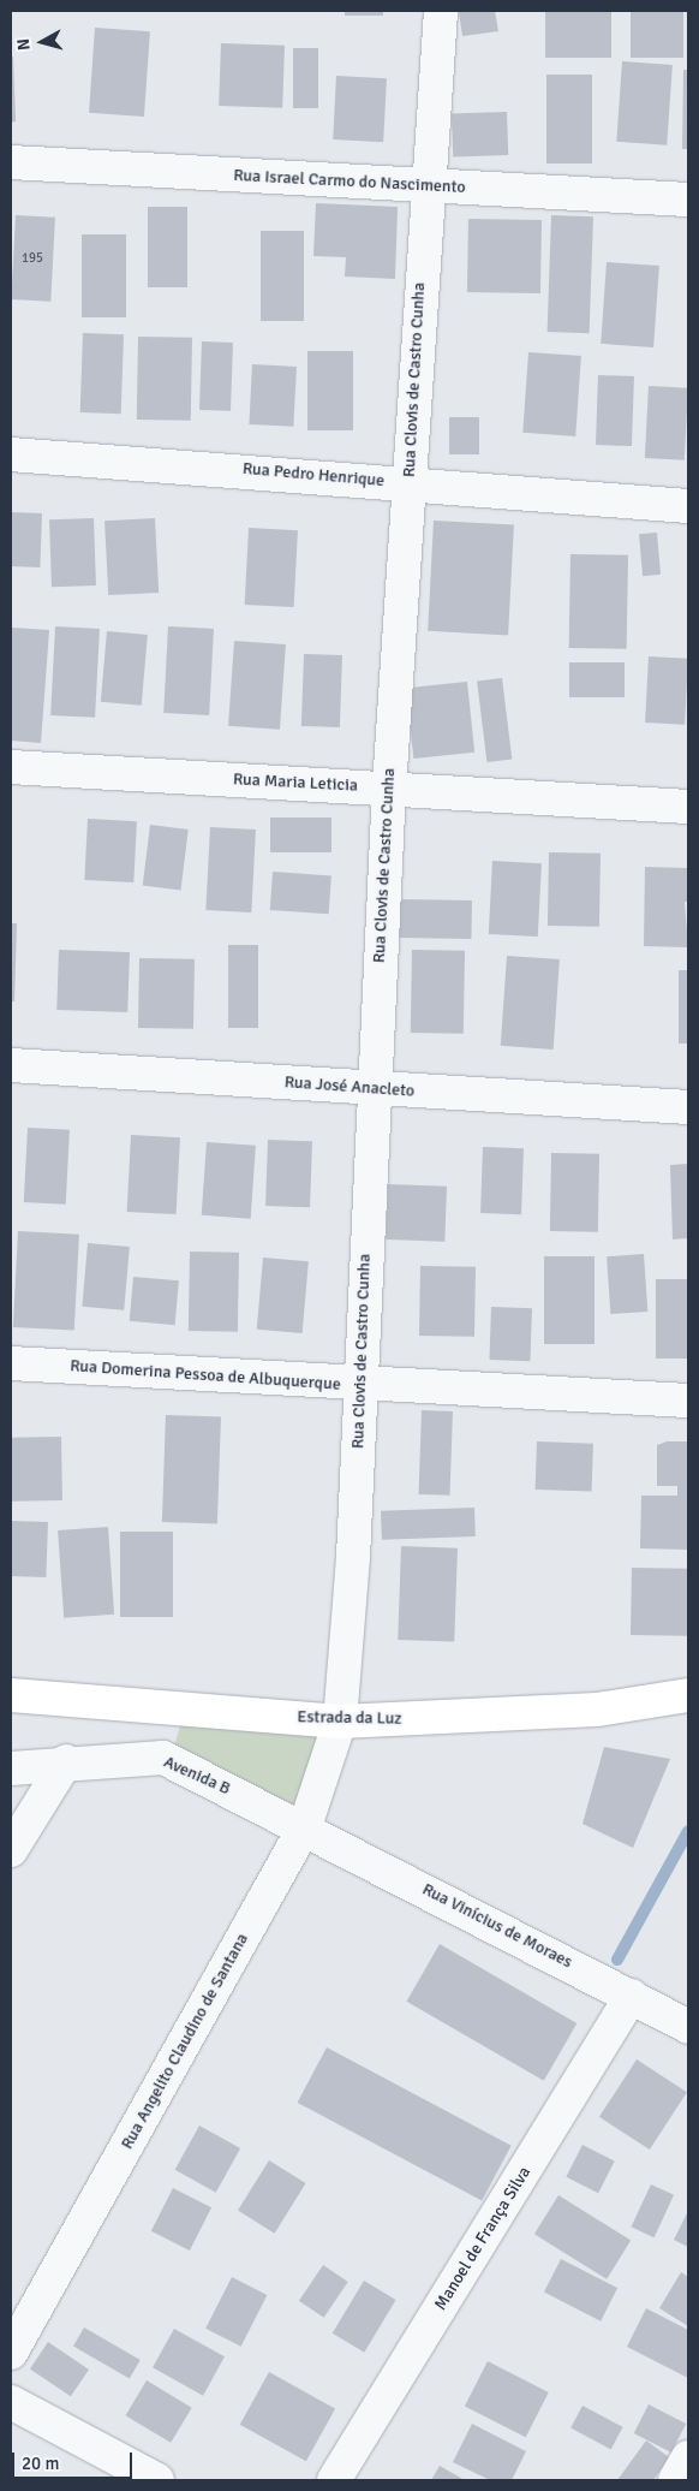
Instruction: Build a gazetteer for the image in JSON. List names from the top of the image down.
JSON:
{
  "streets": {
    "main road": ["Estrada da Luz"],
    "street": [
      "Rua Israel Carmo do Nascimento",
      "Rua Clovis de Castro Cunha",
      "Rua Pedro Henrique",
      "Rua Maria Leticia",
      "Rua José Anacleto",
      "Rua Domerina Pessoa de Albuquerque",
      "Avenida B",
      "Rua Vinícius de Moraes",
      "Rua Angelito Claudino de Santana",
      "Manoel de França Silva"
    ]
  },
  "crossings": [
    ["Rua Israel Carmo do Nascimento", "Rua Clovis de Castro Cunha"],
    ["Rua Clovis de Castro Cunha", "Rua Pedro Henrique"],
    ["Rua Clovis de Castro Cunha", "Rua Maria Leticia"],
    ["Rua Clovis de Castro Cunha", "Rua José Anacleto"],
    ["Rua Clovis de Castro Cunha", "Rua Domerina Pessoa de Albuquerque"],
    ["Rua Clovis de Castro Cunha", "Estrada da Luz"],
    ["Rua Clovis de Castro Cunha", "Rua Angelito Claudino de Santana"],
    ["Estrada da Luz", "Rua Angelito Claudino de Santana"],
    ["Avenida B", "Rua Vinícius de Moraes"],
    ["Avenida B", "Rua Angelito Claudino de Santana"],
    ["Rua Vinícius de Moraes", "Rua Angelito Claudino de Santana"],
    ["Rua Vinícius de Moraes", "Manoel de França Silva"]
  ],
  "house_numbers": ["195"],
  "scale_bar": "20 m",
  "north": "left"
}
